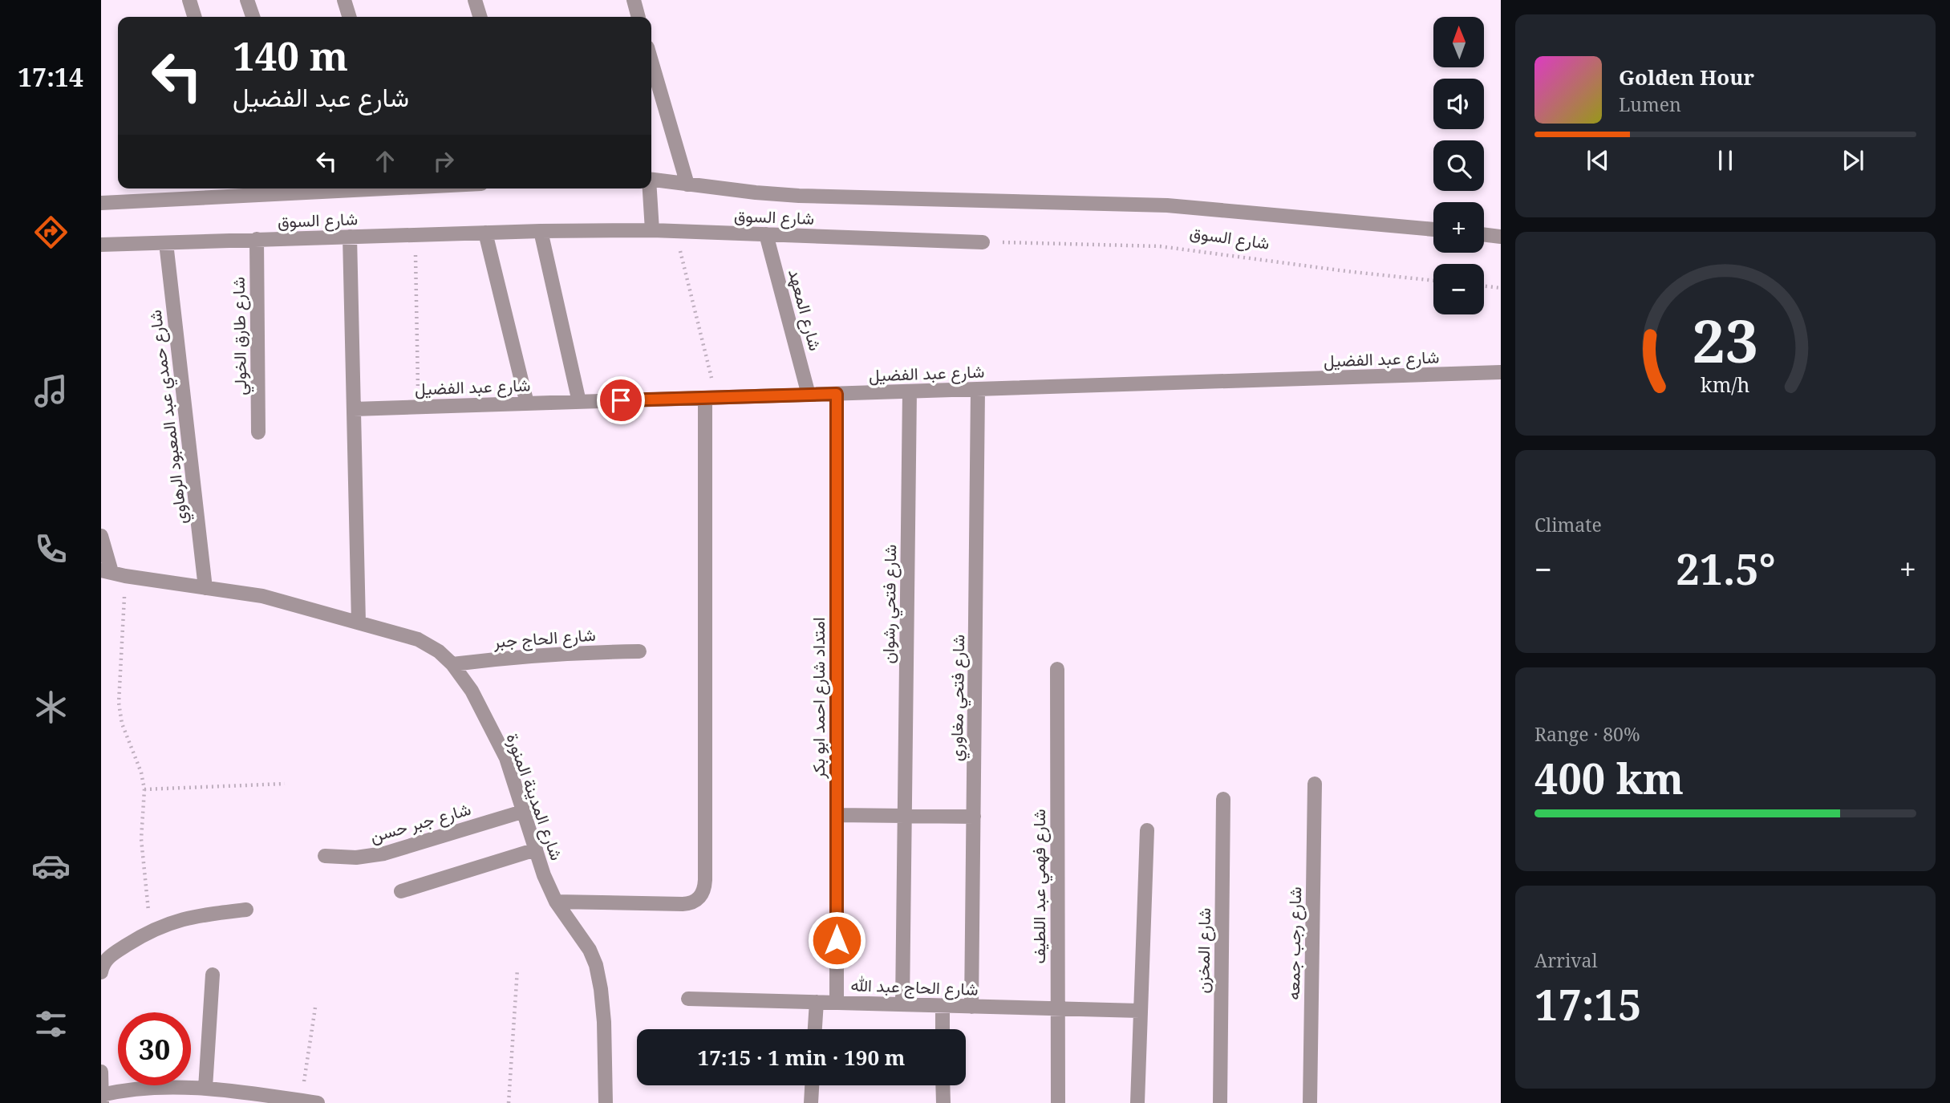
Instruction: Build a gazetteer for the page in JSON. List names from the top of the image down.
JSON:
{
  "streets": {
    "street": [
      "شارع السوق",
      "شارع المعهد",
      "شارع طارق الخولي",
      "شارع عبد الفضيل",
      "شارع حمدي عبد المعبود الرهاوي",
      "شارع فتحي رشوان",
      "شارع الحاج جبر",
      "امتداد شارع احمد ابو بكر",
      "شارع فتحي مغاوري",
      "شارع المدينة المنورة",
      "شارع جبر حسن",
      "شارع فهمي عبد اللطيف",
      "شارع رجب جمعه",
      "شارع المخزن",
      "شارع الحاج عبد الله"
    ]
  },
  "crossings": [
    ["شارع السوق", "شارع المعهد"],
    ["شارع السوق", "شارع طارق الخولي"],
    ["شارع السوق", "شارع حمدي عبد المعبود الرهاوي"],
    ["شارع المعهد", "شارع عبد الفضيل"],
    ["شارع عبد الفضيل", "شارع فتحي رشوان"],
    ["شارع عبد الفضيل", "امتداد شارع احمد ابو بكر"],
    ["شارع عبد الفضيل", "شارع فتحي مغاوري"],
    ["شارع حمدي عبد المعبود الرهاوي", "شارع المدينة المنورة"],
    ["شارع فتحي رشوان", "شارع الحاج عبد الله"],
    ["شارع الحاج جبر", "شارع المدينة المنورة"],
    ["امتداد شارع احمد ابو بكر", "شارع الحاج عبد الله"],
    ["شارع فتحي مغاوري", "شارع الحاج عبد الله"],
    ["شارع المدينة المنورة", "شارع جبر حسن"],
    ["شارع فهمي عبد اللطيف", "شارع الحاج عبد الله"]
  ],
  "north": "top",
  "page": {
    "tabs": "17:14",
    "map_buttons": ["+", "−"],
    "turn": ["140 m", "شارع عبد الفضيل"],
    "song": ["Golden Hour", "Lumen"],
    "tile": [
      "Climate",
      ["Range · 80%", "400 km"],
      ["Arrival", "17:15"]
    ],
    "heat": ["−", "21.5°", "+"],
    "limit": "30",
    "trip": "17:15 · 1 min · 190 m",
    "gauge": ["23", "km/h"]
  }
}
